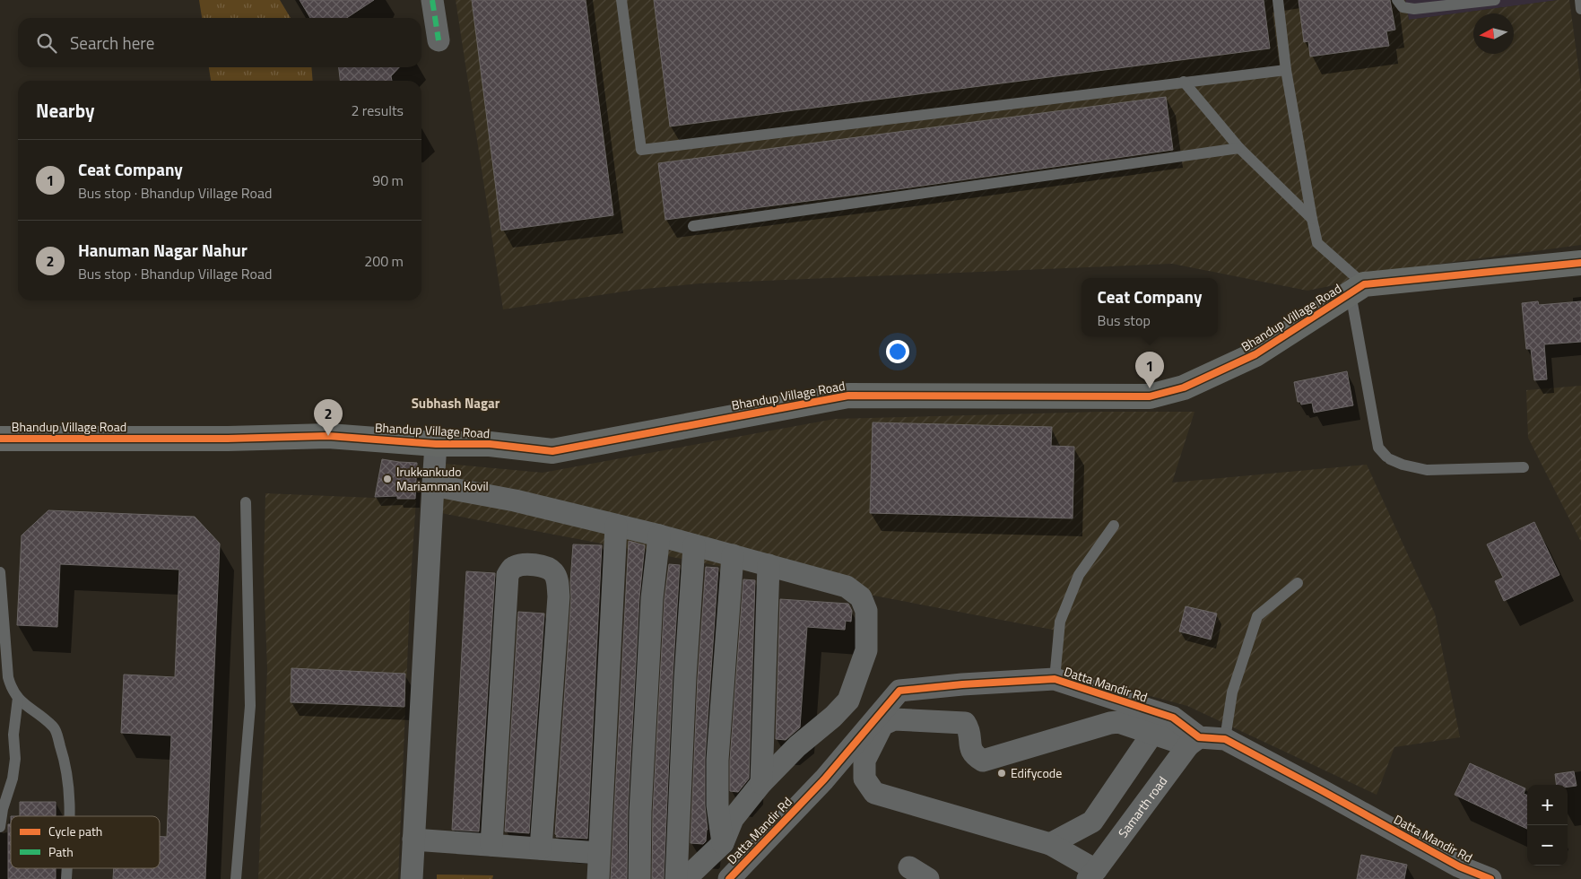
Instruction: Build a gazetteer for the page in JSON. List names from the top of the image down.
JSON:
{
  "streets": {
    "street": ["Bhandup Village Road", "Datta Mandir Rd", "Samarth road"]
  },
  "crossings": [
    ["Datta Mandir Rd", "Samarth road"]
  ],
  "districts": ["Subhash Nagar"],
  "places": ["Irukkankudo Mariamman Kovil", "Edifycode"],
  "legend": ["Cycle path", "Path"],
  "north": "left",
  "page": {
    "search": "Search here",
    "heading": ["Nearby", "2 results"],
    "list": [
      {
        "mark": "1",
        "name": "Ceat Company",
        "note": "Bus stop · Bhandup Village Road",
        "value": "90 m"
      },
      {
        "mark": "2",
        "name": "Hanuman Nagar Nahur",
        "note": "Bus stop · Bhandup Village Road",
        "value": "200 m"
      }
    ],
    "popup": ["Ceat Company", "Bus stop"],
    "pins": ["1", "2"],
    "map_buttons": ["+", "−"]
  }
}
